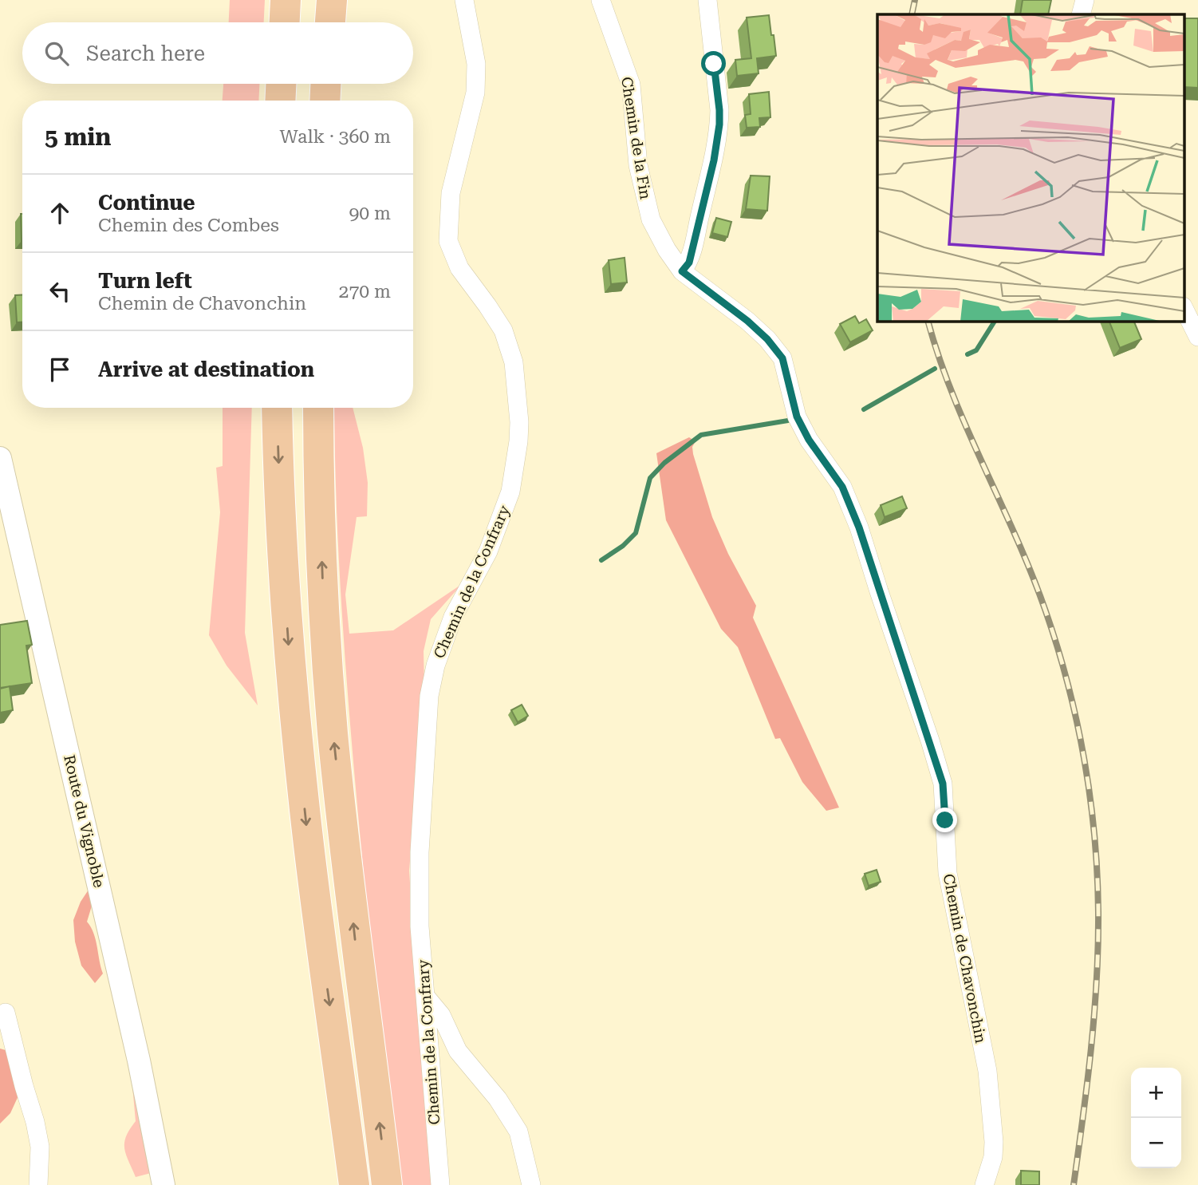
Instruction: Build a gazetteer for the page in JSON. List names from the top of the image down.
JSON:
{
  "streets": {
    "street": [
      "Chemin de la Fin",
      "Chemin de la Confrary",
      "Route du Vignoble",
      "Chemin de Chavonchin"
    ]
  },
  "crossings": [
    ["Chemin de la Fin", "Chemin de Chavonchin"]
  ],
  "page": {
    "search": "Search here",
    "heading": ["5 min", "Walk · 360 m"],
    "list": [
      ["Continue", "Chemin des Combes", "90 m"],
      ["Turn left", "Chemin de Chavonchin", "270 m"],
      "Arrive at destination"
    ],
    "map_buttons": ["+", "−"]
  }
}
